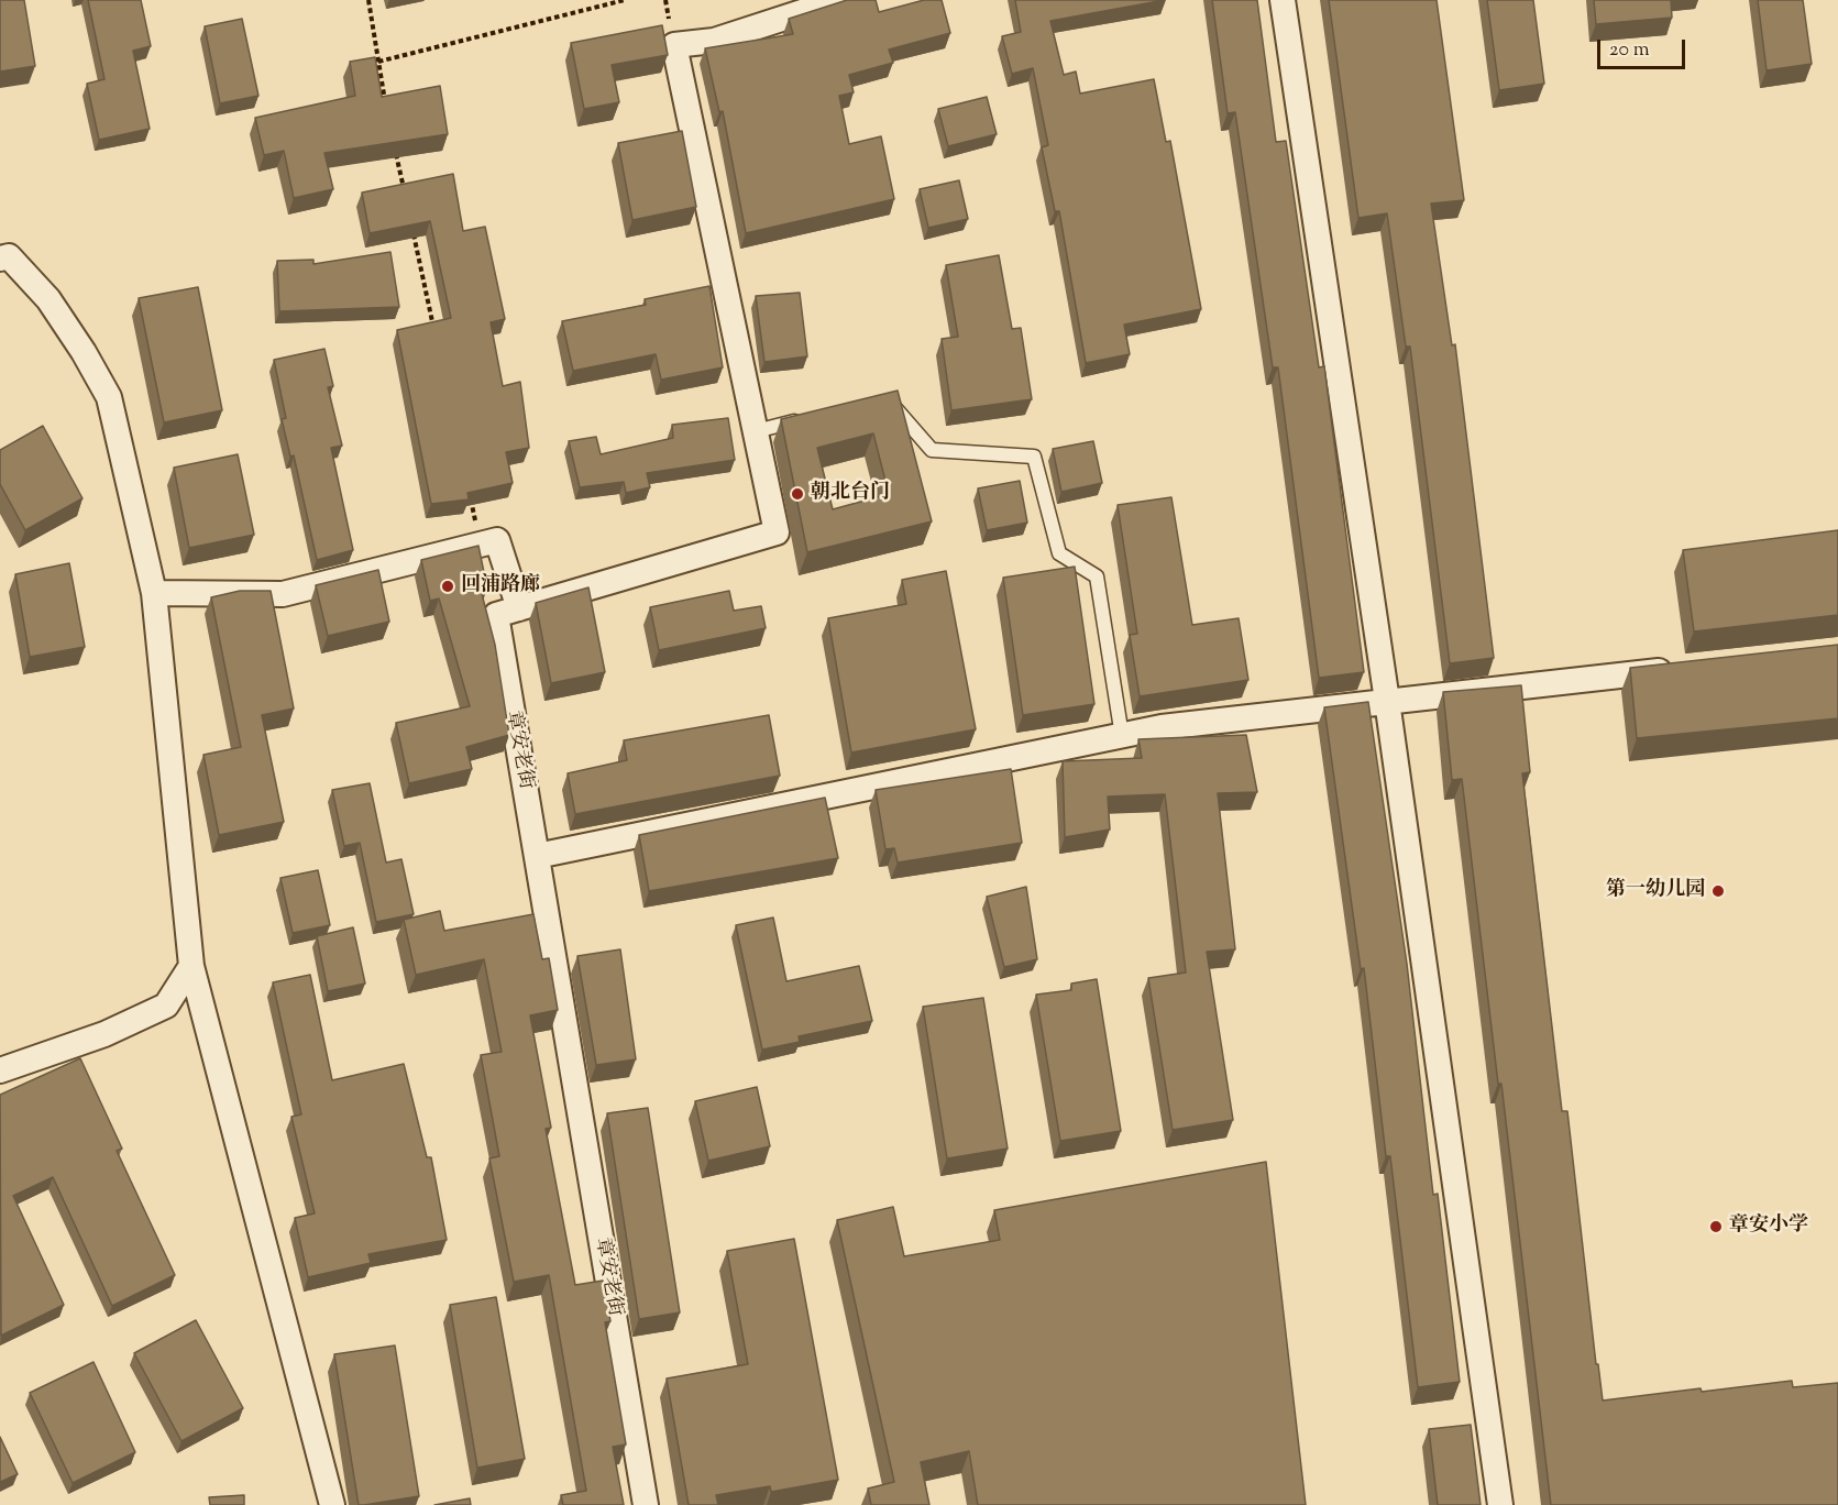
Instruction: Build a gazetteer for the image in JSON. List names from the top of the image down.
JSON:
{
  "streets": {
    "street": ["章安老街"]
  },
  "places": [
    "朝北台门",
    "回浦路廊",
    "第一幼儿园",
    "章安小学"
  ],
  "scale_bar": "20 m"
}
